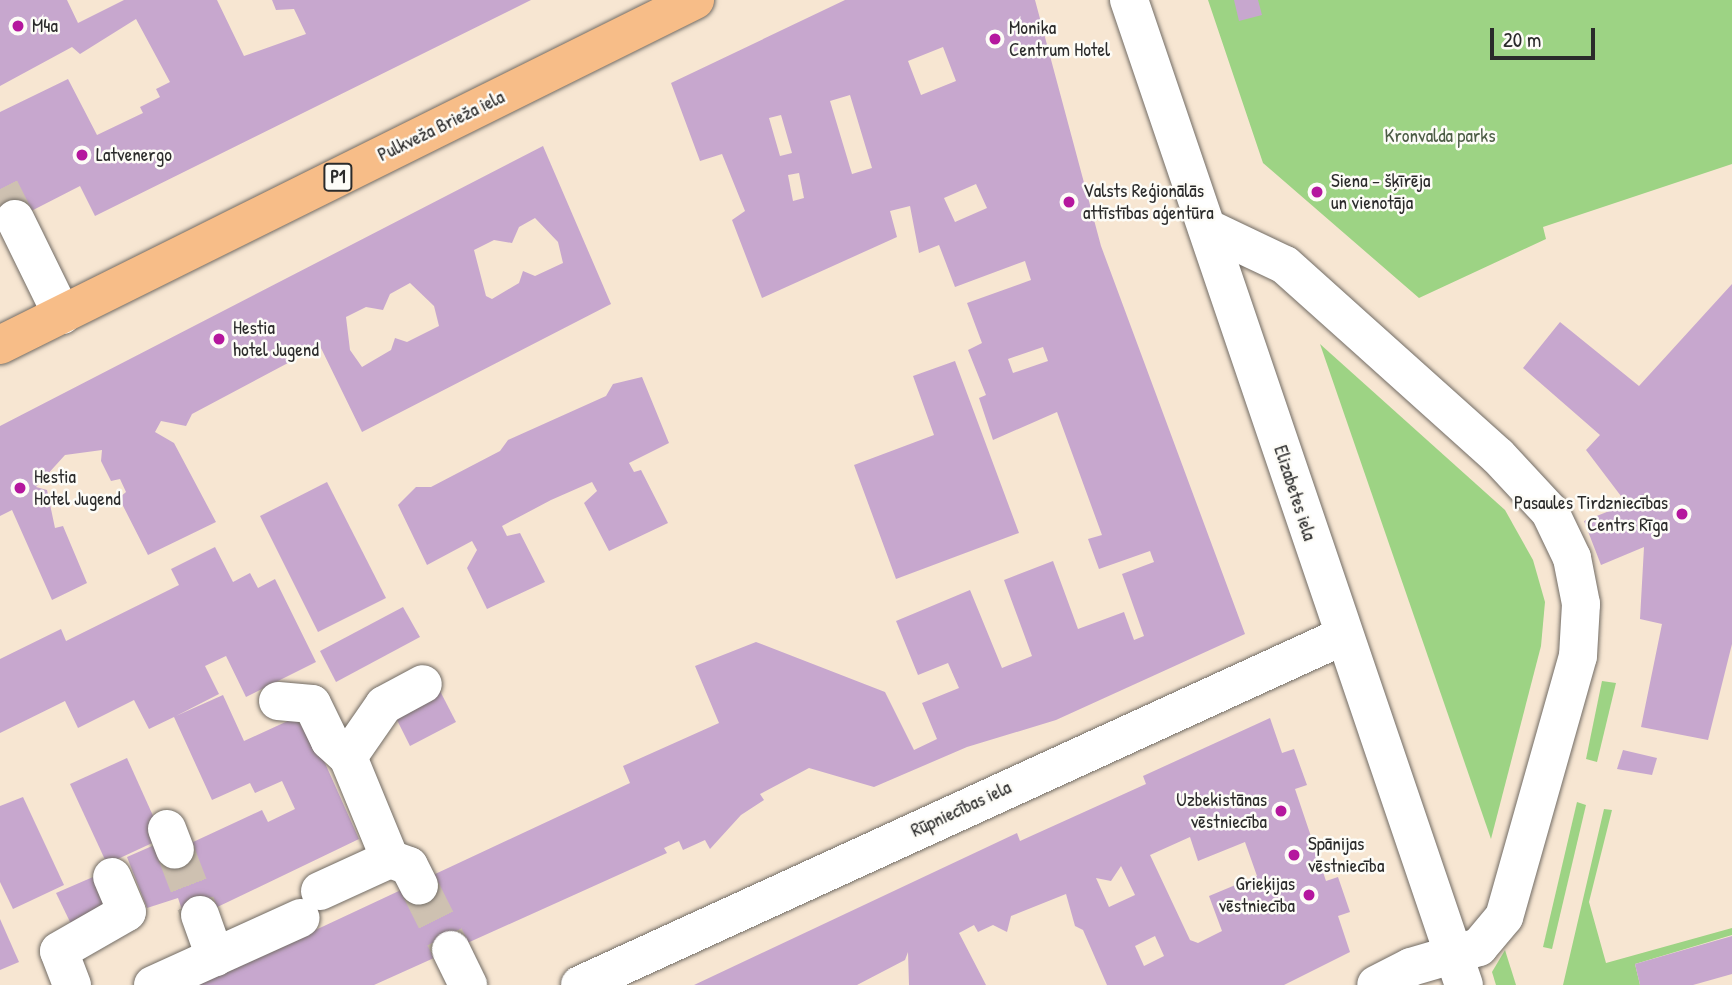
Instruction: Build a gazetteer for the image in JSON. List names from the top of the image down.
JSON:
{
  "streets": {
    "main road": ["Pulkveža Brieža iela", "P1"],
    "street": ["Elizabetes iela", "Rūpniecības iela"]
  },
  "crossings": [
    ["Elizabetes iela", "Rūpniecības iela"]
  ],
  "parks": ["Kronvalda parks"],
  "places": [
    "M4a",
    "Monika Centrum Hotel",
    "Latvenergo",
    "Siena – šķīrēja un vienotāja",
    "Valsts Reģionālās attīstības aģentūra",
    "Hestia hotel Jugend",
    "Hestia Hotel Jugend",
    "Pasaules Tirdzniecības Centrs Rīga",
    "Uzbekistānas vēstniecība",
    "Spānijas vēstniecība",
    "Grieķijas vēstniecība"
  ],
  "scale_bar": "20 m"
}
